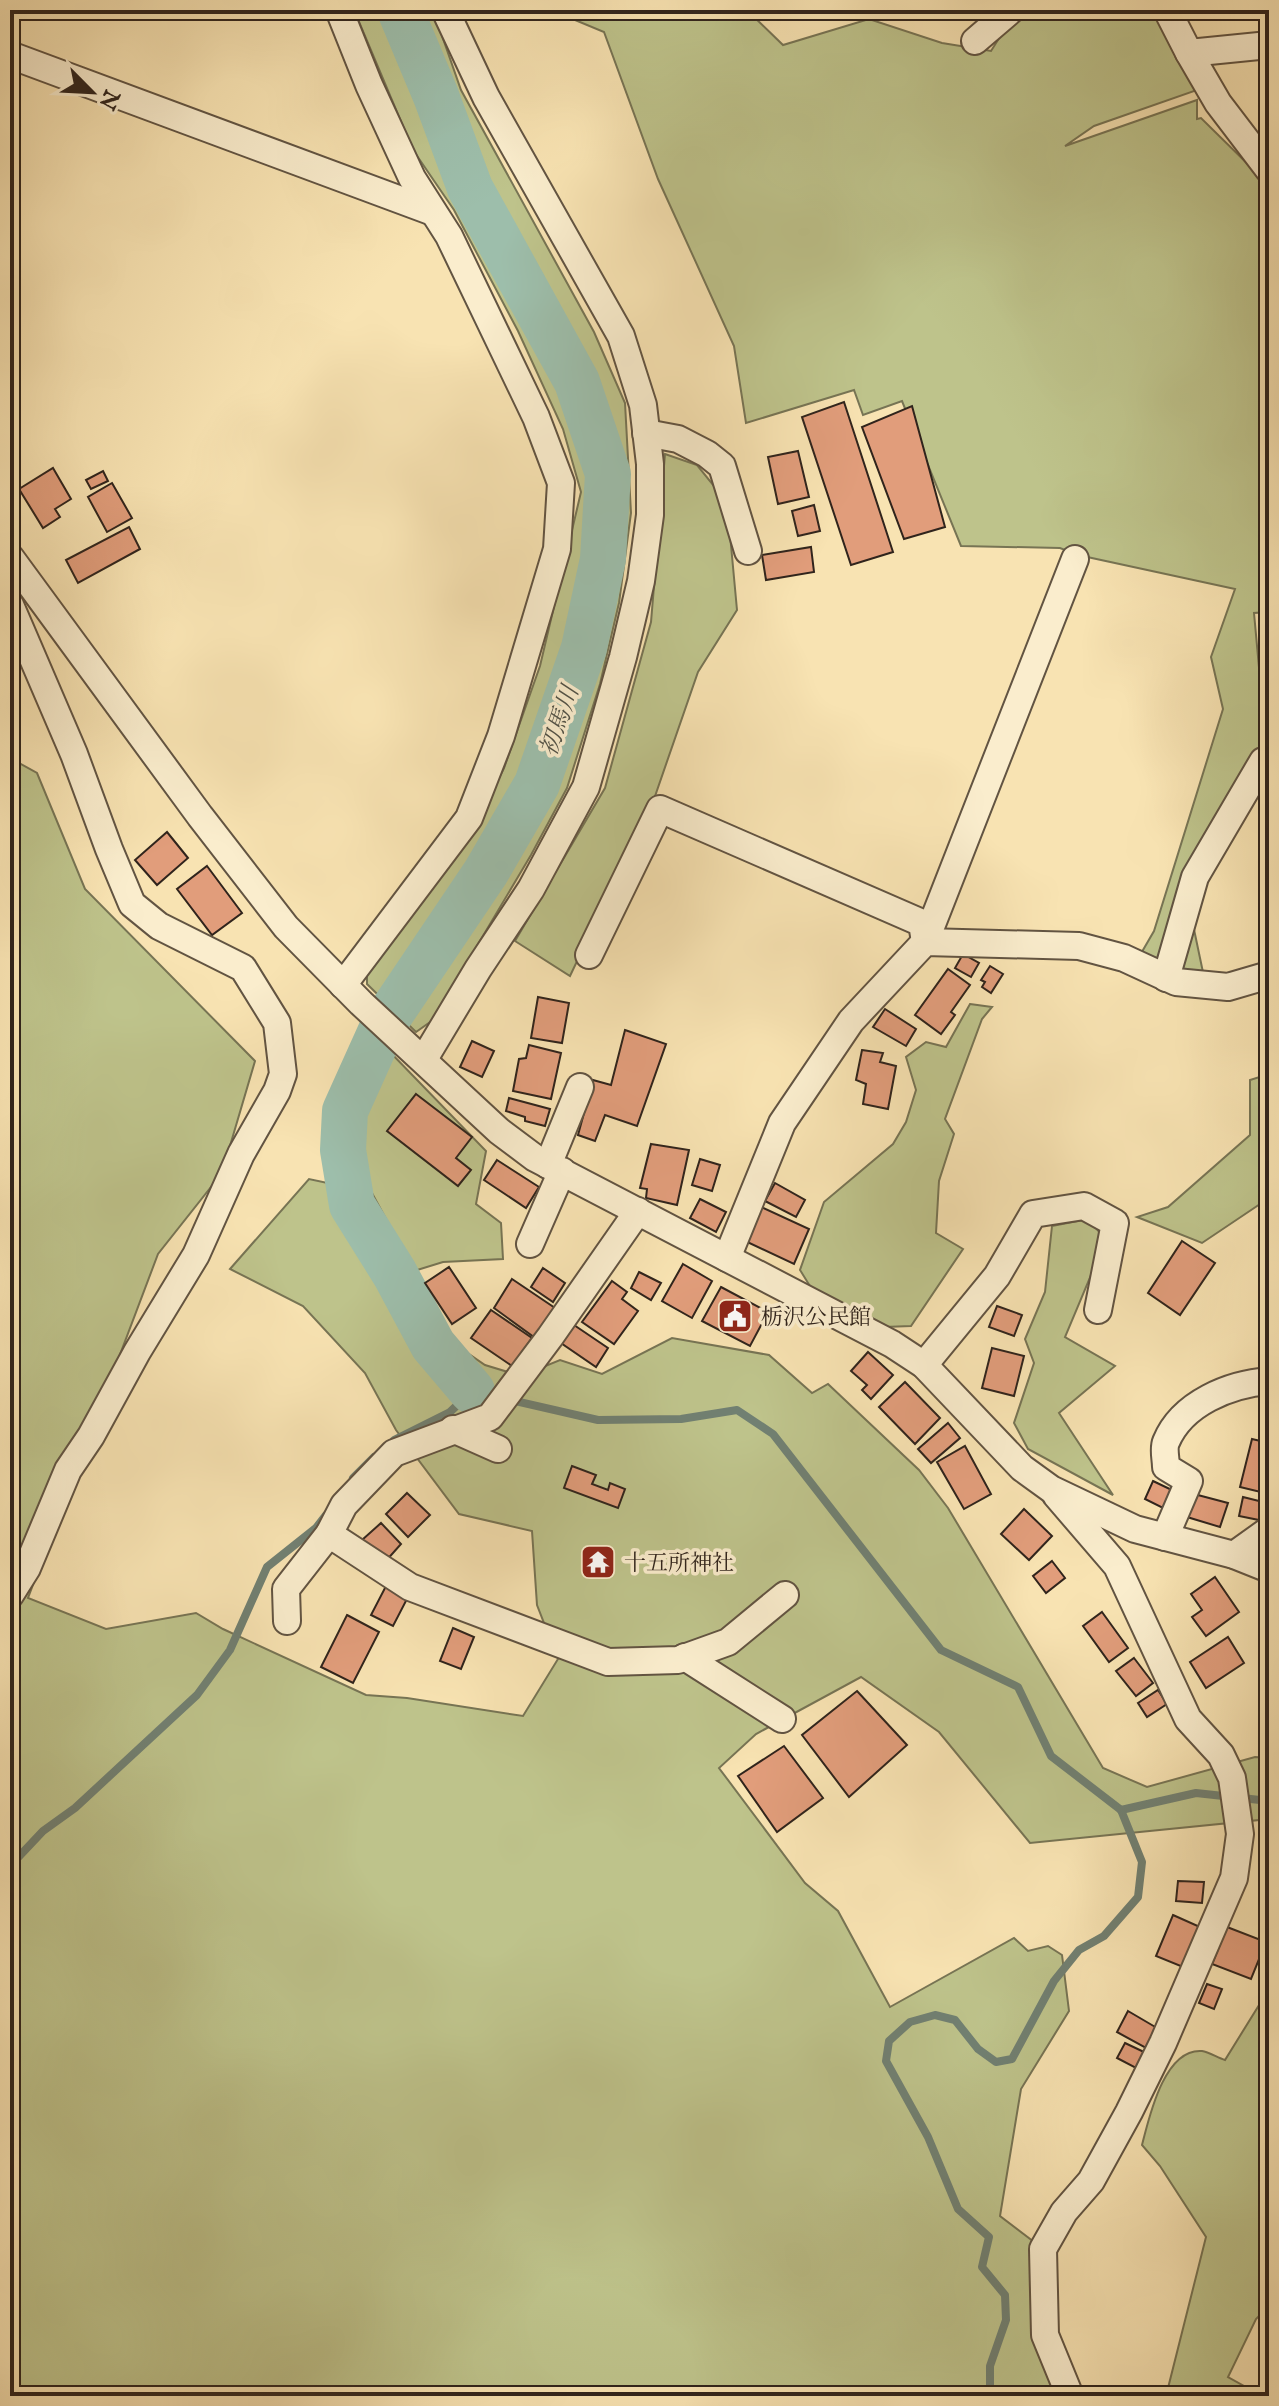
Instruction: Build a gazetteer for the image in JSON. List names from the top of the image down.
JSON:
{
  "water": ["初馬川"],
  "places": {
    "public building": ["栃沢公民館"],
    "temple": ["十五所神社"]
  },
  "north": "bottom right"
}
